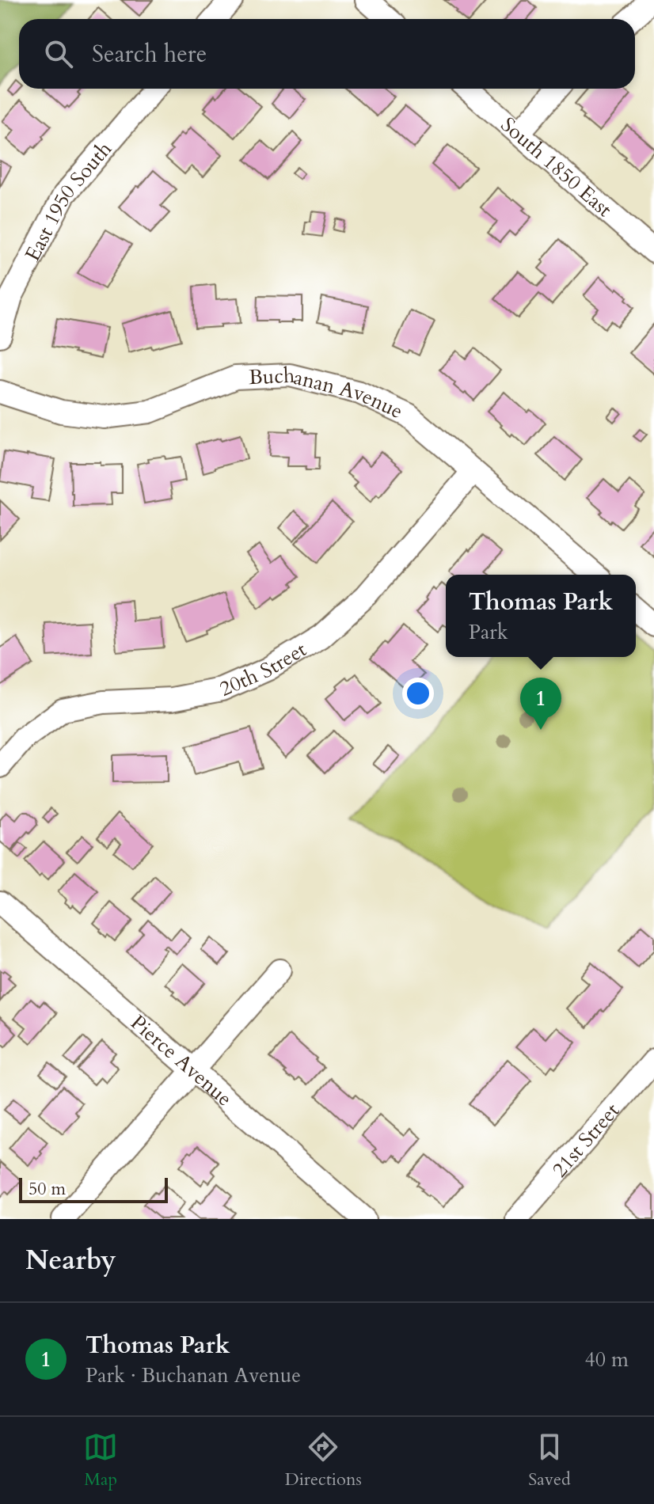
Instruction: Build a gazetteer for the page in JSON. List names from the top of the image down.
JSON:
{
  "streets": {
    "street": [
      "South 1850 East",
      "East 1950 South",
      "Buchanan Avenue",
      "20th Street",
      "Pierce Avenue",
      "21st Street"
    ]
  },
  "crossings": [
    ["Buchanan Avenue", "20th Street"]
  ],
  "scale_bar": "50 m",
  "page": {
    "search": "Search here",
    "popup": ["Thomas Park", "Park"],
    "pins": "1",
    "scale": "50 m",
    "heading": "Nearby",
    "list": [
      {
        "mark": "1",
        "name": "Thomas Park",
        "note": "Park · Buchanan Avenue",
        "value": "40 m"
      }
    ],
    "nav": ["Map", "Directions", "Saved"]
  }
}
